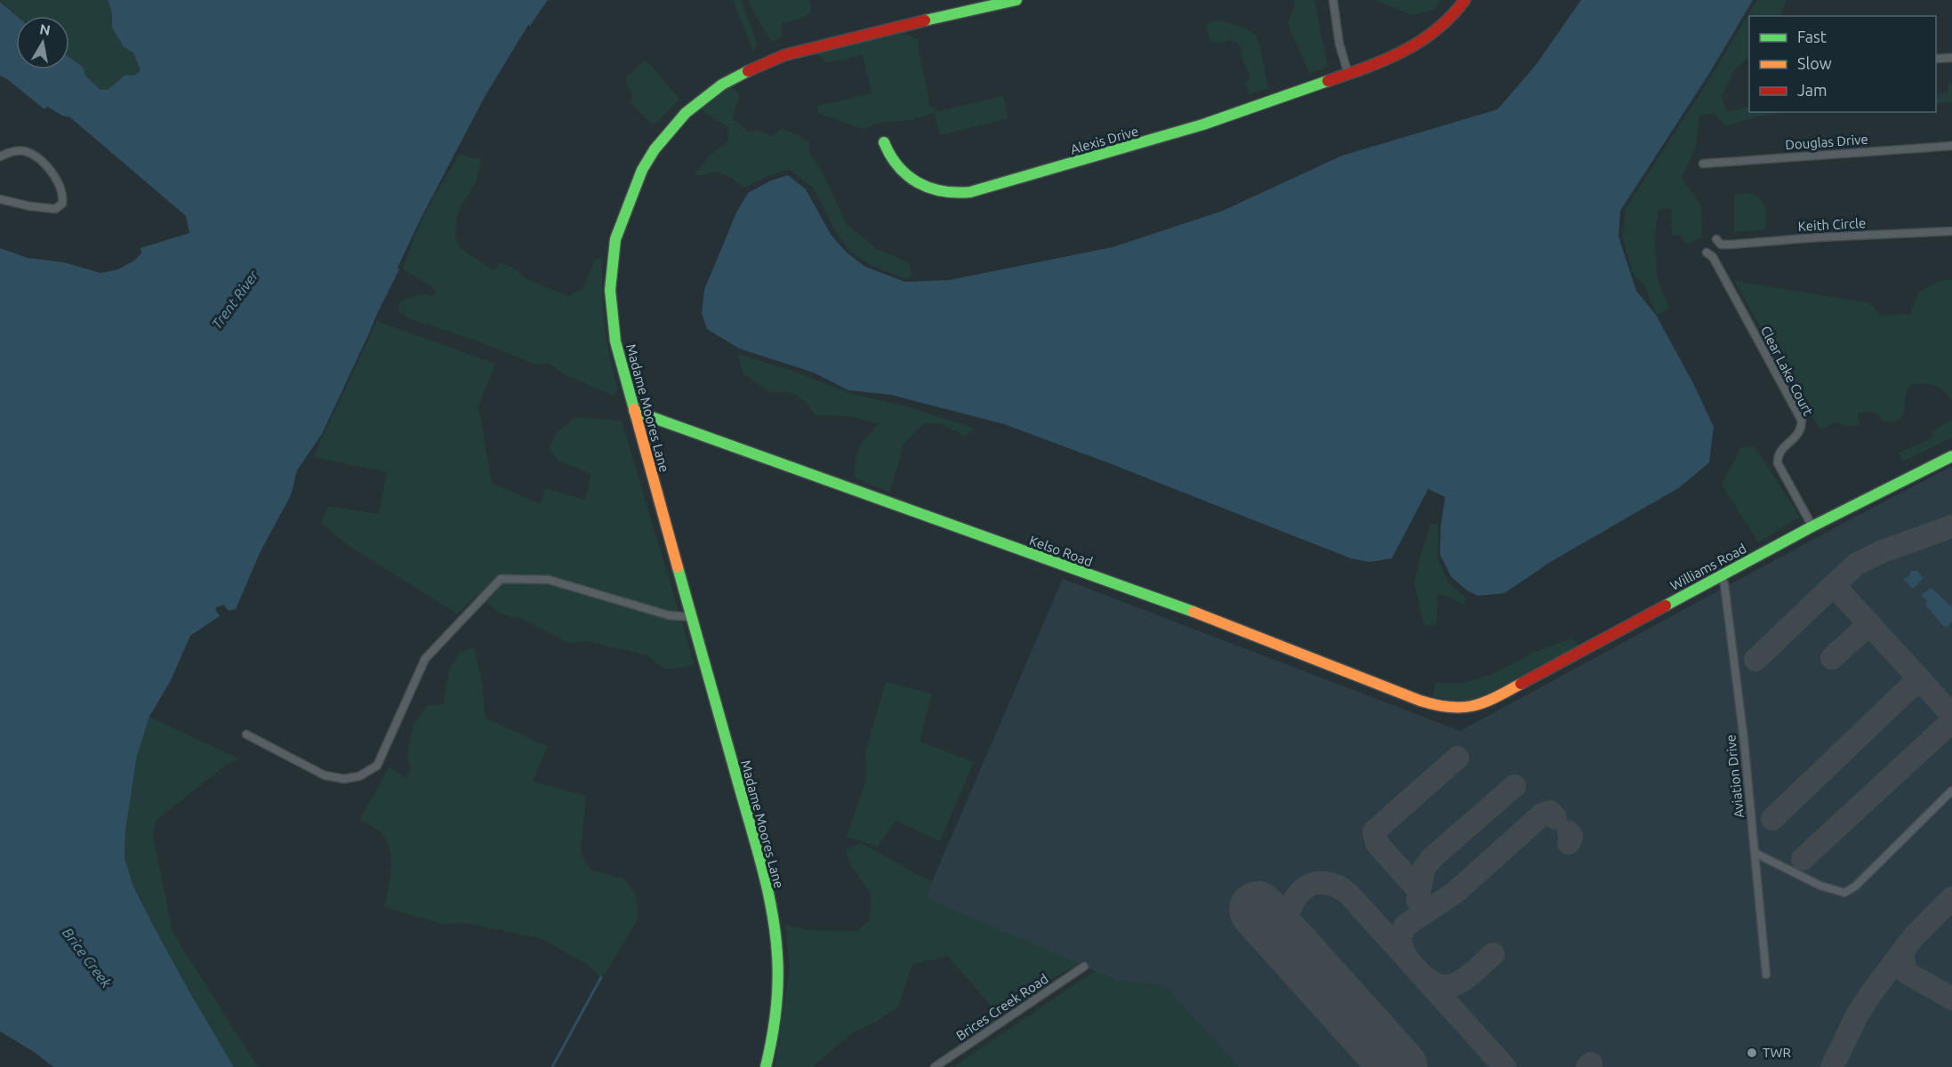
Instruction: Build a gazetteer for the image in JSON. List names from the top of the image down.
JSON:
{
  "streets": {
    "street": [
      "Alexis Drive",
      "Douglas Drive",
      "Keith Circle",
      "Clear Lake Court",
      "Madame Moores Lane",
      "Kelso Road",
      "Williams Road",
      "Aviation Drive",
      "Brices Creek Road"
    ]
  },
  "crossings": [
    ["Clear Lake Court", "Williams Road"],
    ["Madame Moores Lane", "Kelso Road"],
    ["Kelso Road", "Williams Road"],
    ["Williams Road", "Aviation Drive"]
  ],
  "water": ["Trent River", "Brice Creek"],
  "places": ["TWR"],
  "legend": ["Fast", "Slow", "Jam"],
  "north": "top"
}
